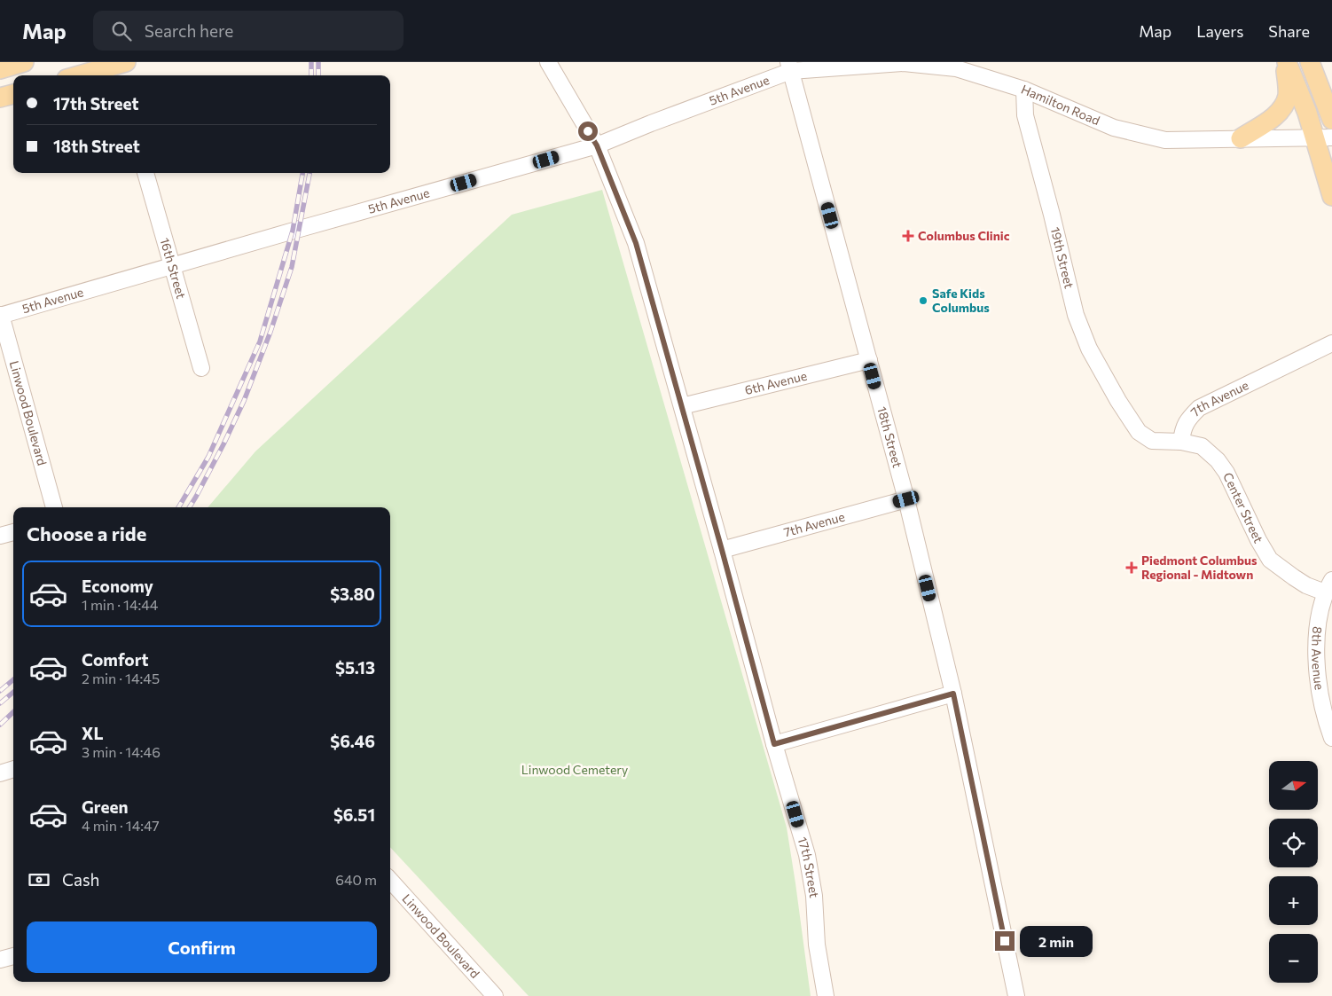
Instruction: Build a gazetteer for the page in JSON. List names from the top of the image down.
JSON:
{
  "streets": {
    "street": [
      "5th Avenue",
      "Hamilton Road",
      "19th Street",
      "16th Street",
      "6th Avenue",
      "7th Avenue",
      "Linwood Boulevard",
      "18th Street",
      "Center Street",
      "8th Avenue",
      "17th Street"
    ]
  },
  "crossings": [
    ["5th Avenue", "Hamilton Road"],
    ["5th Avenue", "16th Street"],
    ["5th Avenue", "Linwood Boulevard"],
    ["5th Avenue", "18th Street"],
    ["5th Avenue", "17th Street"],
    ["Hamilton Road", "19th Street"],
    ["Hamilton Road", "18th Street"],
    ["19th Street", "7th Avenue"],
    ["19th Street", "Center Street"],
    ["6th Avenue", "18th Street"],
    ["6th Avenue", "17th Street"],
    ["7th Avenue", "18th Street"],
    ["7th Avenue", "Center Street"],
    ["7th Avenue", "17th Street"],
    ["Center Street", "8th Avenue"]
  ],
  "parks": ["Linwood Cemetery"],
  "places": {
    "health": ["Columbus Clinic", "Piedmont Columbus Regional - Midtown"],
    "other": ["Safe Kids Columbus"]
  },
  "north": "right",
  "page": {
    "header": "Map",
    "search": "Search here",
    "nav": ["Map", "Layers", "Share"],
    "banner": ["17th Street", "18th Street"],
    "heading": "Choose a ride",
    "list": [
      {
        "name": "Economy",
        "note": "1 min · 14:44",
        "value": "$3.80"
      },
      {
        "name": "Comfort",
        "note": "2 min · 14:45",
        "value": "$5.13"
      },
      {
        "name": "XL",
        "note": "3 min · 14:46",
        "value": "$6.46"
      },
      {
        "name": "Green",
        "note": "4 min · 14:47",
        "value": "$6.51"
      }
    ],
    "map_buttons": ["+", "−"],
    "pay": ["Cash", "640 m"],
    "buttons": "Confirm",
    "bubble": "2 min"
  }
}
